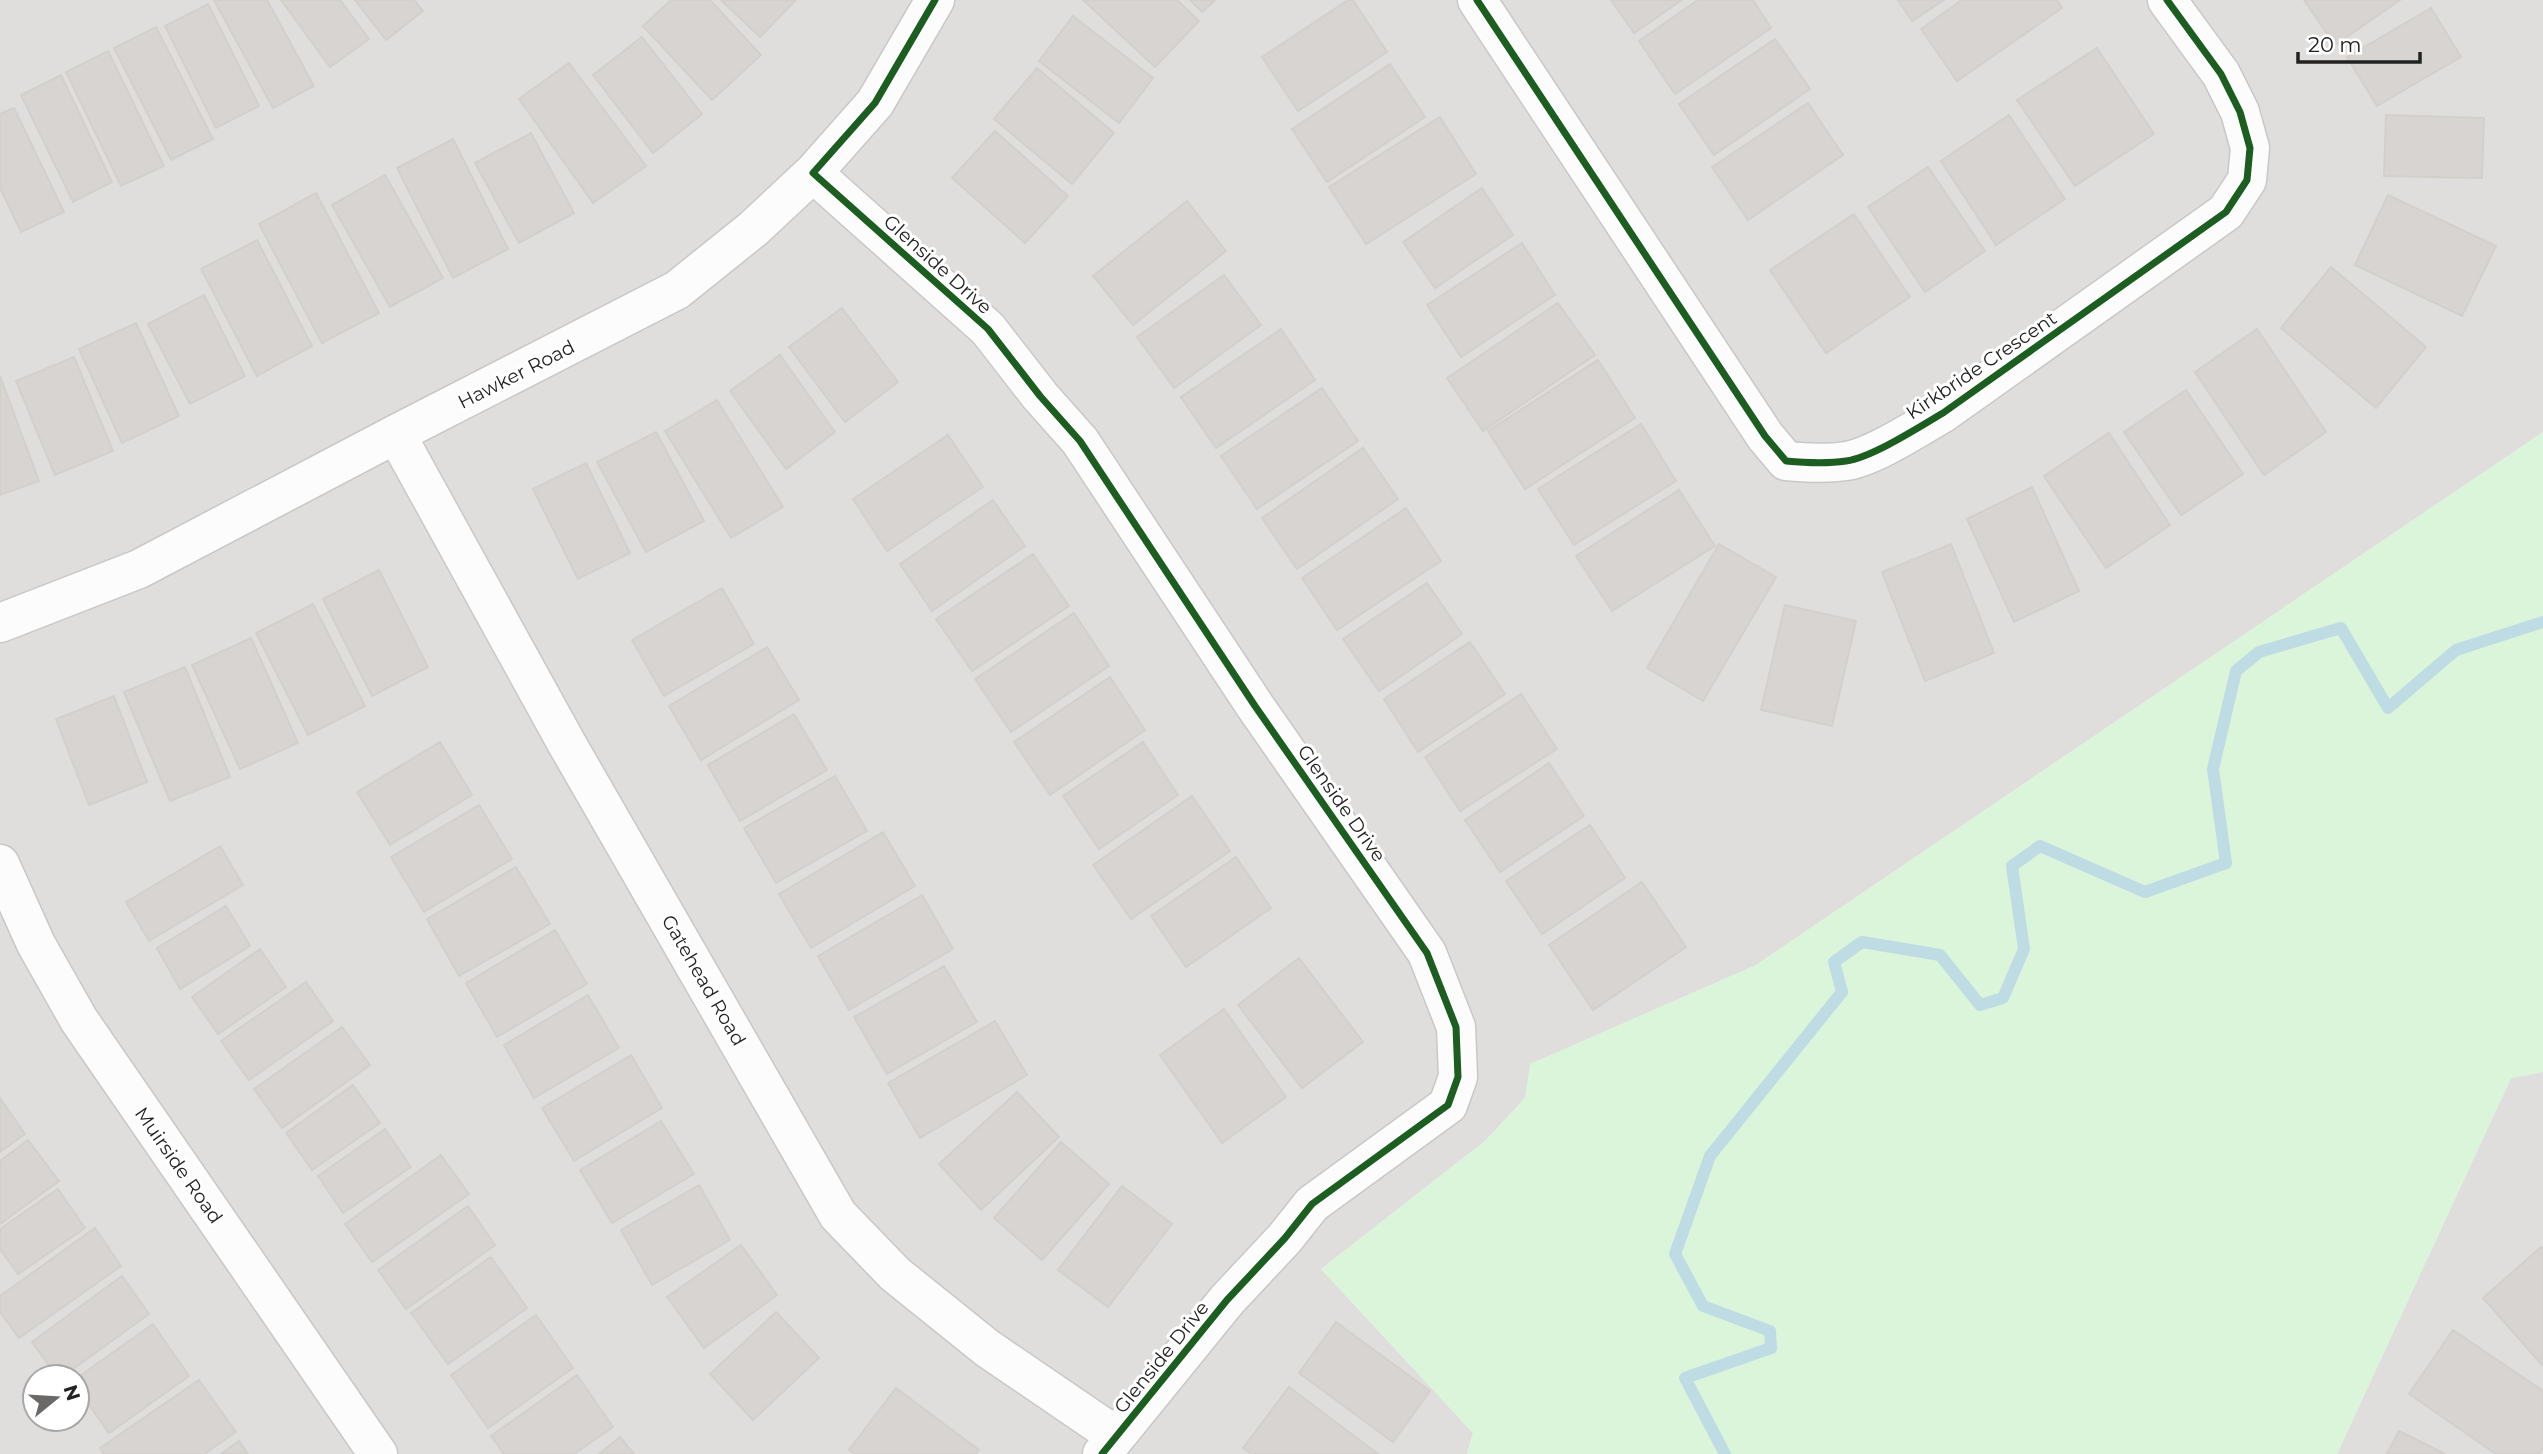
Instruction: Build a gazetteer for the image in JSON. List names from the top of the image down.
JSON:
{
  "streets": {
    "street": [
      "Glenside Drive",
      "Kirkbride Crescent",
      "Hawker Road",
      "Gatehead Road",
      "Muirside Road"
    ]
  },
  "crossings": [
    ["Glenside Drive", "Hawker Road"],
    ["Glenside Drive", "Gatehead Road"],
    ["Hawker Road", "Gatehead Road"]
  ],
  "scale_bar": "20 m",
  "north": "right"
}
